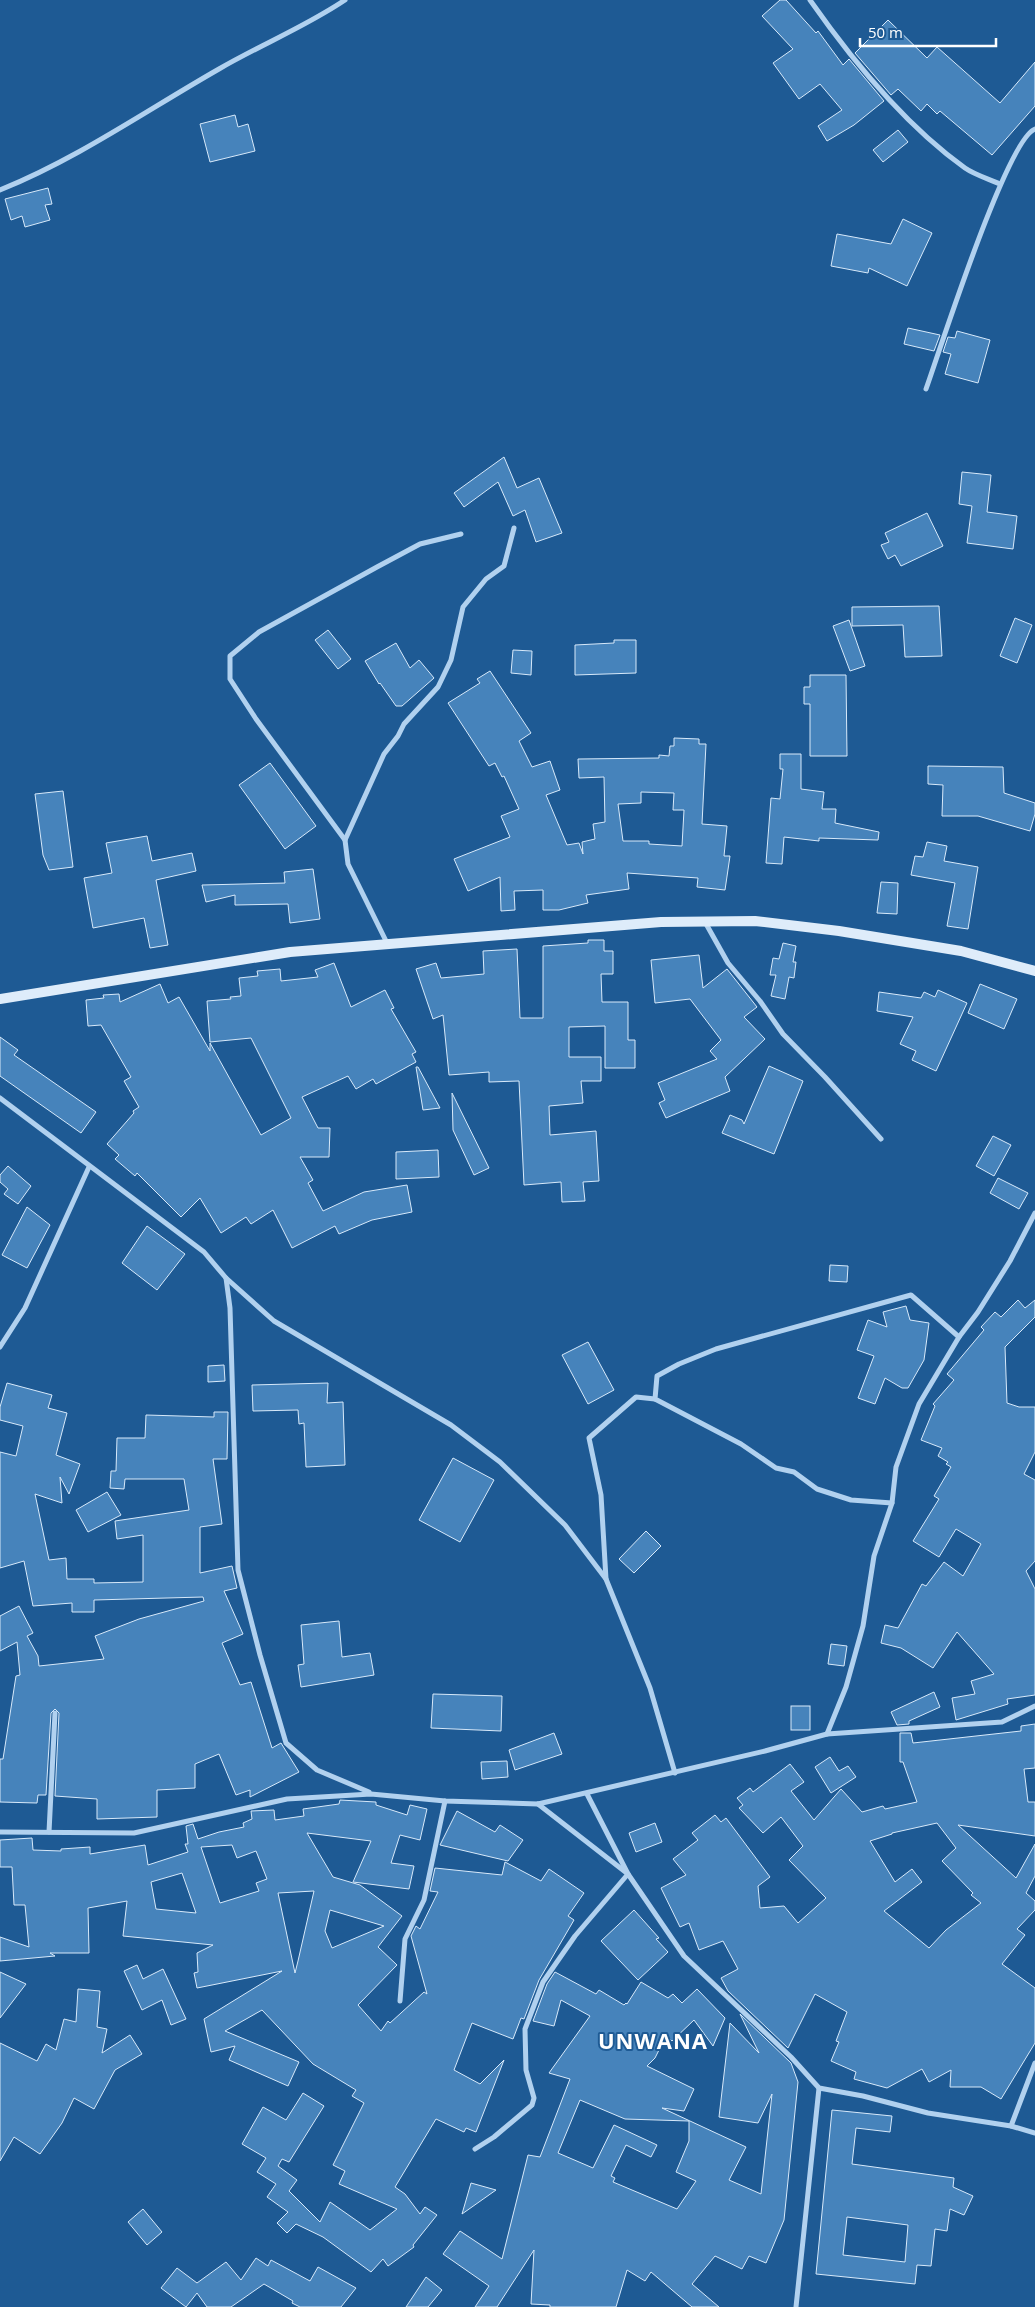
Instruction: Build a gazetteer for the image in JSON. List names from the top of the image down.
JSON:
{
  "districts": ["UNWANA"],
  "scale_bar": "50 m"
}
